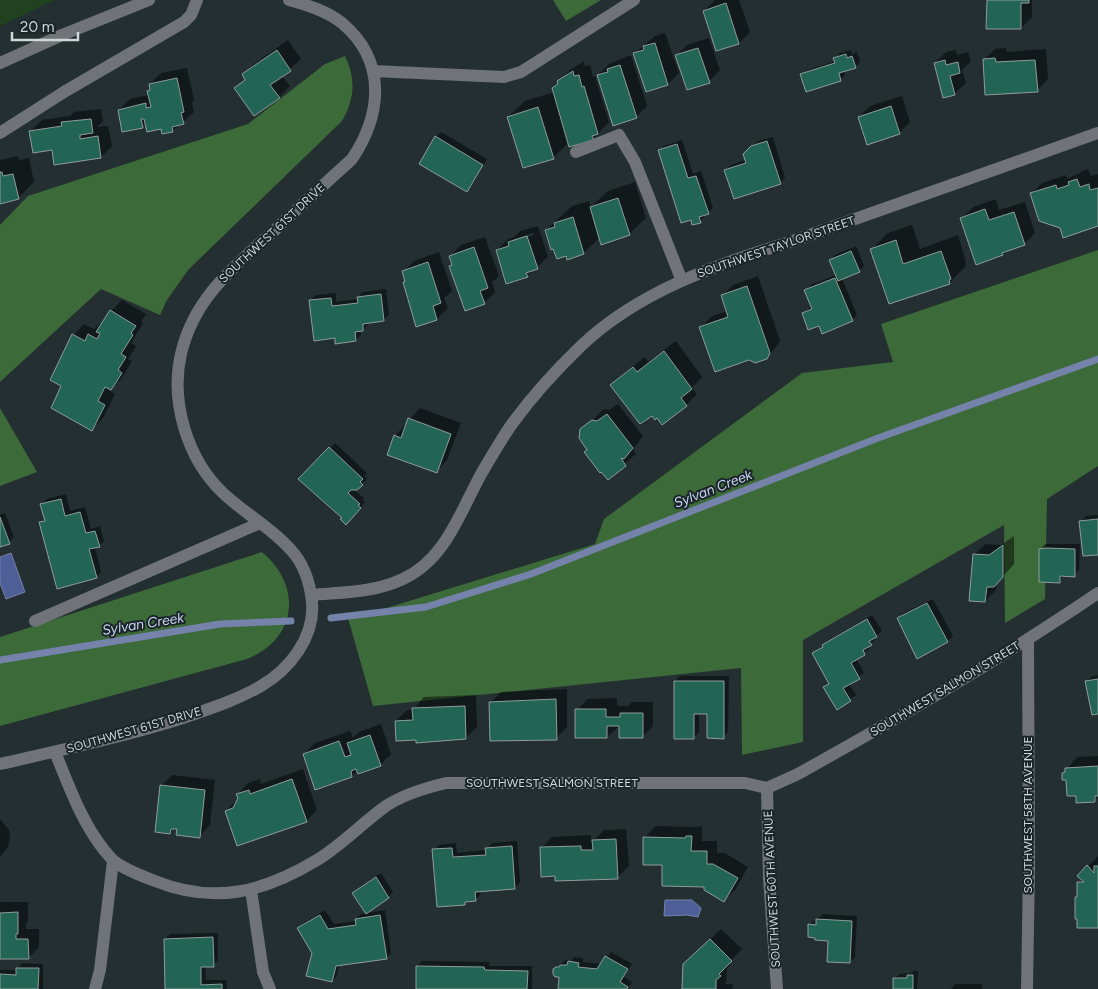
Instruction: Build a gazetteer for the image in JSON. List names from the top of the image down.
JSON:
{
  "streets": {
    "street": [
      "SOUTHWEST 61ST DRIVE",
      "SOUTHWEST TAYLOR STREET",
      "SOUTHWEST SALMON STREET",
      "SOUTHWEST 58TH AVENUE",
      "SOUTHWEST 60TH AVENUE"
    ]
  },
  "crossings": [
    ["SOUTHWEST 61ST DRIVE", "SOUTHWEST TAYLOR STREET"],
    ["SOUTHWEST 61ST DRIVE", "SOUTHWEST SALMON STREET"],
    ["SOUTHWEST SALMON STREET", "SOUTHWEST 58TH AVENUE"],
    ["SOUTHWEST SALMON STREET", "SOUTHWEST 60TH AVENUE"]
  ],
  "water": ["Sylvan Creek"],
  "scale_bar": "20 m"
}
